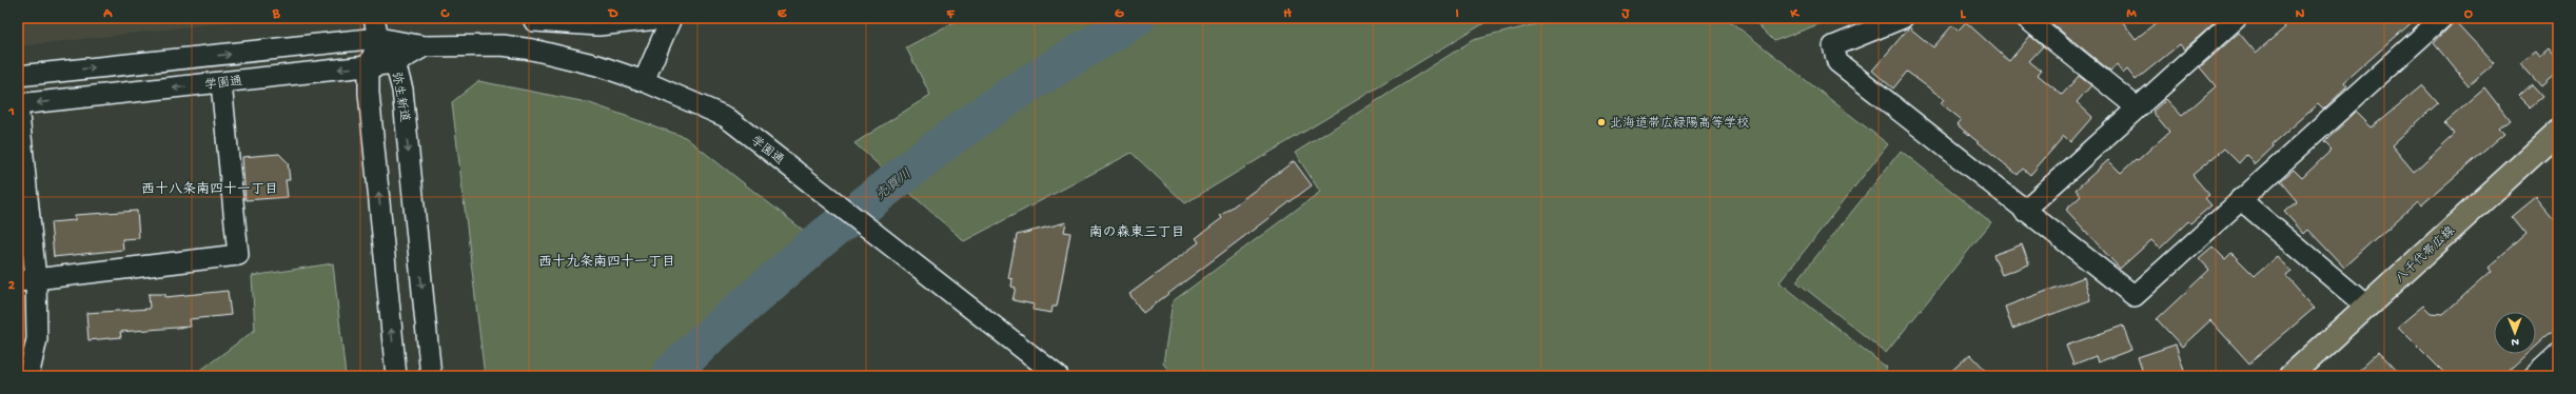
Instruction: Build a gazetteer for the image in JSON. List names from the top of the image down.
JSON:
{
  "streets": {
    "main road": ["八千代帯広線"],
    "street": ["学園通", "弥生新道"]
  },
  "crossings": [
    ["学園通", "弥生新道"]
  ],
  "districts": ["西十八条南四十一丁目", "南の森東三丁目", "西十九条南四十一丁目"],
  "water": ["売買川"],
  "places": ["北海道帯広緑陽高等学校"],
  "north": "bottom",
  "grid": {
    "columns": [
      "A",
      "B",
      "C",
      "D",
      "E",
      "F",
      "G",
      "H",
      "I",
      "J",
      "K",
      "L",
      "M",
      "N",
      "O"
    ],
    "rows": ["1", "2"]
  }
}
